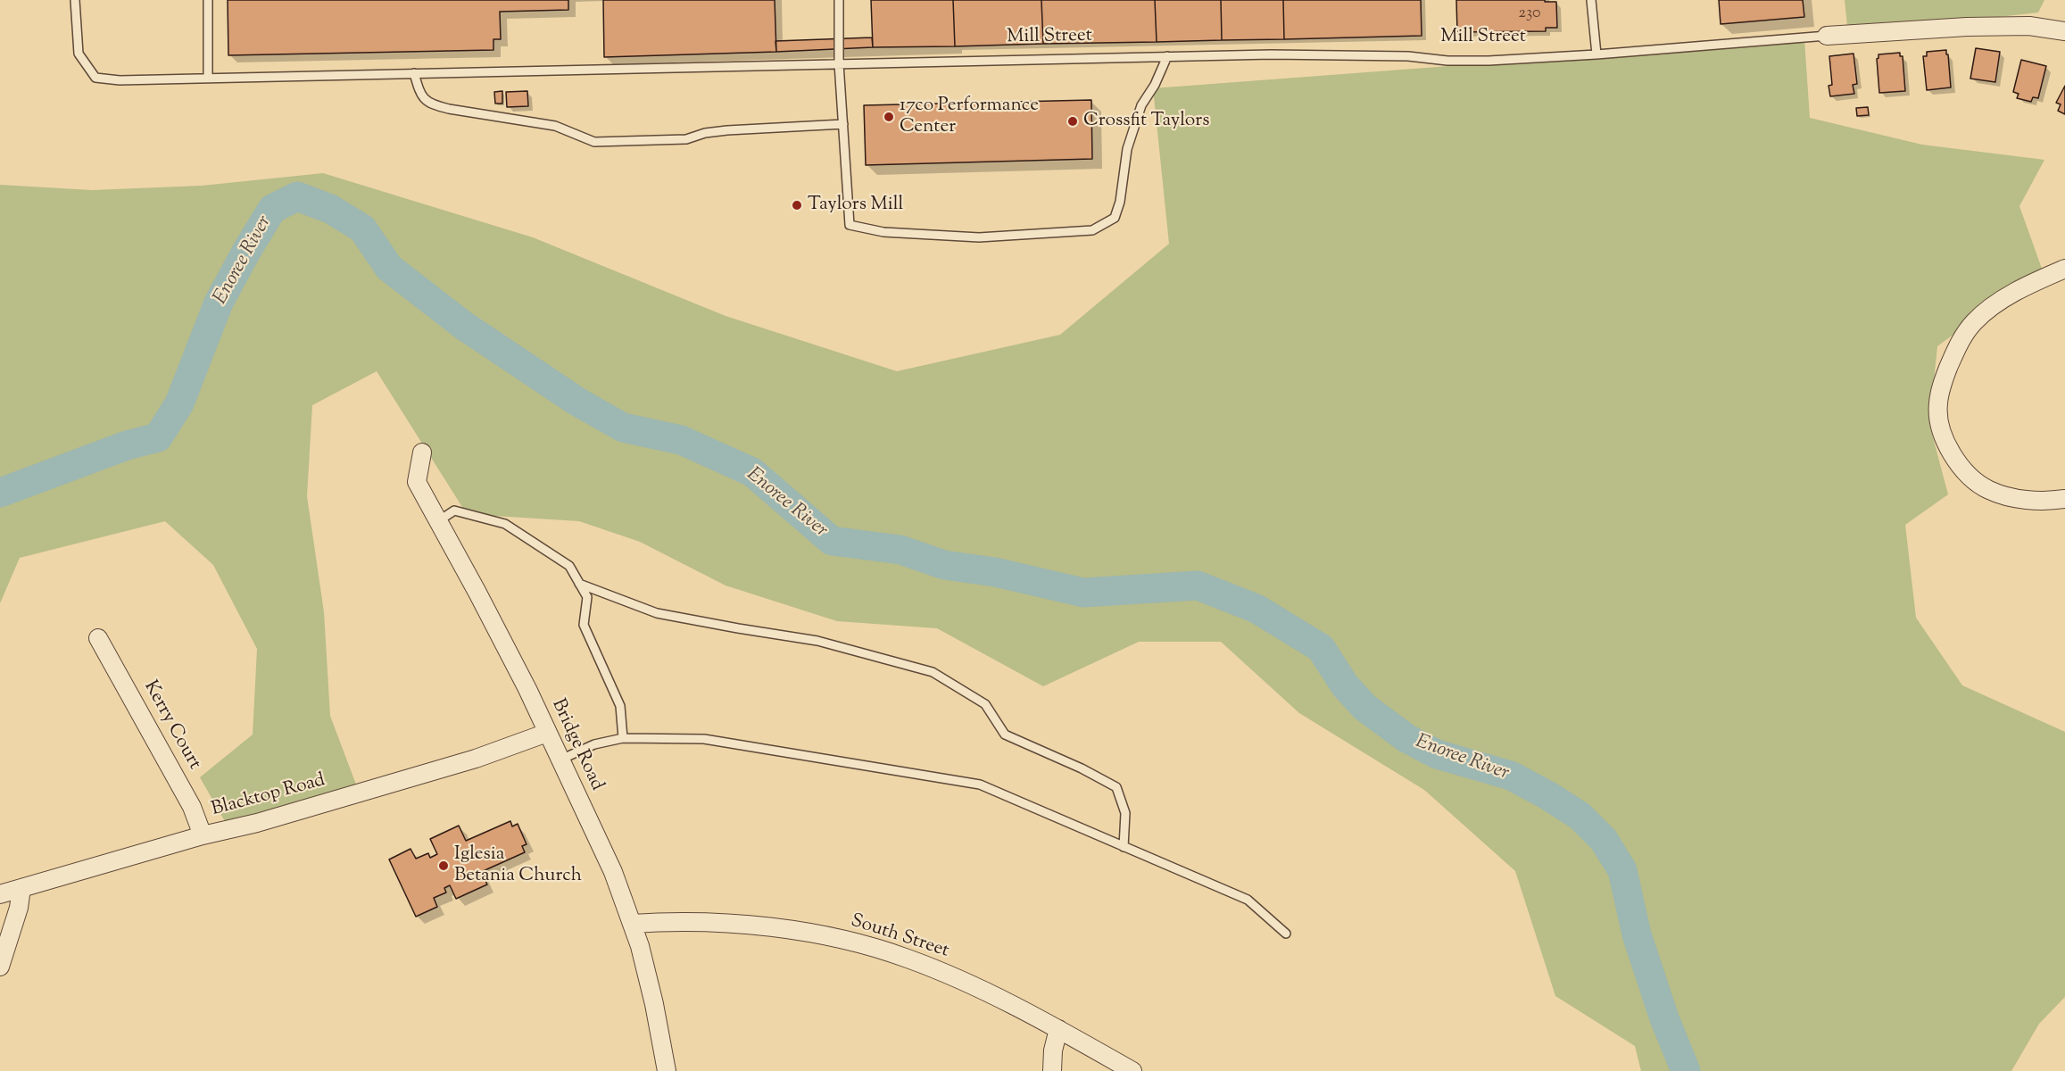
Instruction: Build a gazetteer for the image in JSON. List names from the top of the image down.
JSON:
{
  "streets": {
    "street": [
      "Mill Street",
      "Kerry Court",
      "Bridge Road",
      "Blacktop Road",
      "South Street"
    ]
  },
  "crossings": [
    ["Kerry Court", "Blacktop Road"],
    ["Bridge Road", "Blacktop Road"],
    ["Bridge Road", "South Street"]
  ],
  "water": ["Enoree River"],
  "places": [
    "17co Performance Center",
    "Crossfit Taylors",
    "Taylors Mill",
    "Iglesia Betania Church"
  ],
  "house_numbers": ["230"]
}
